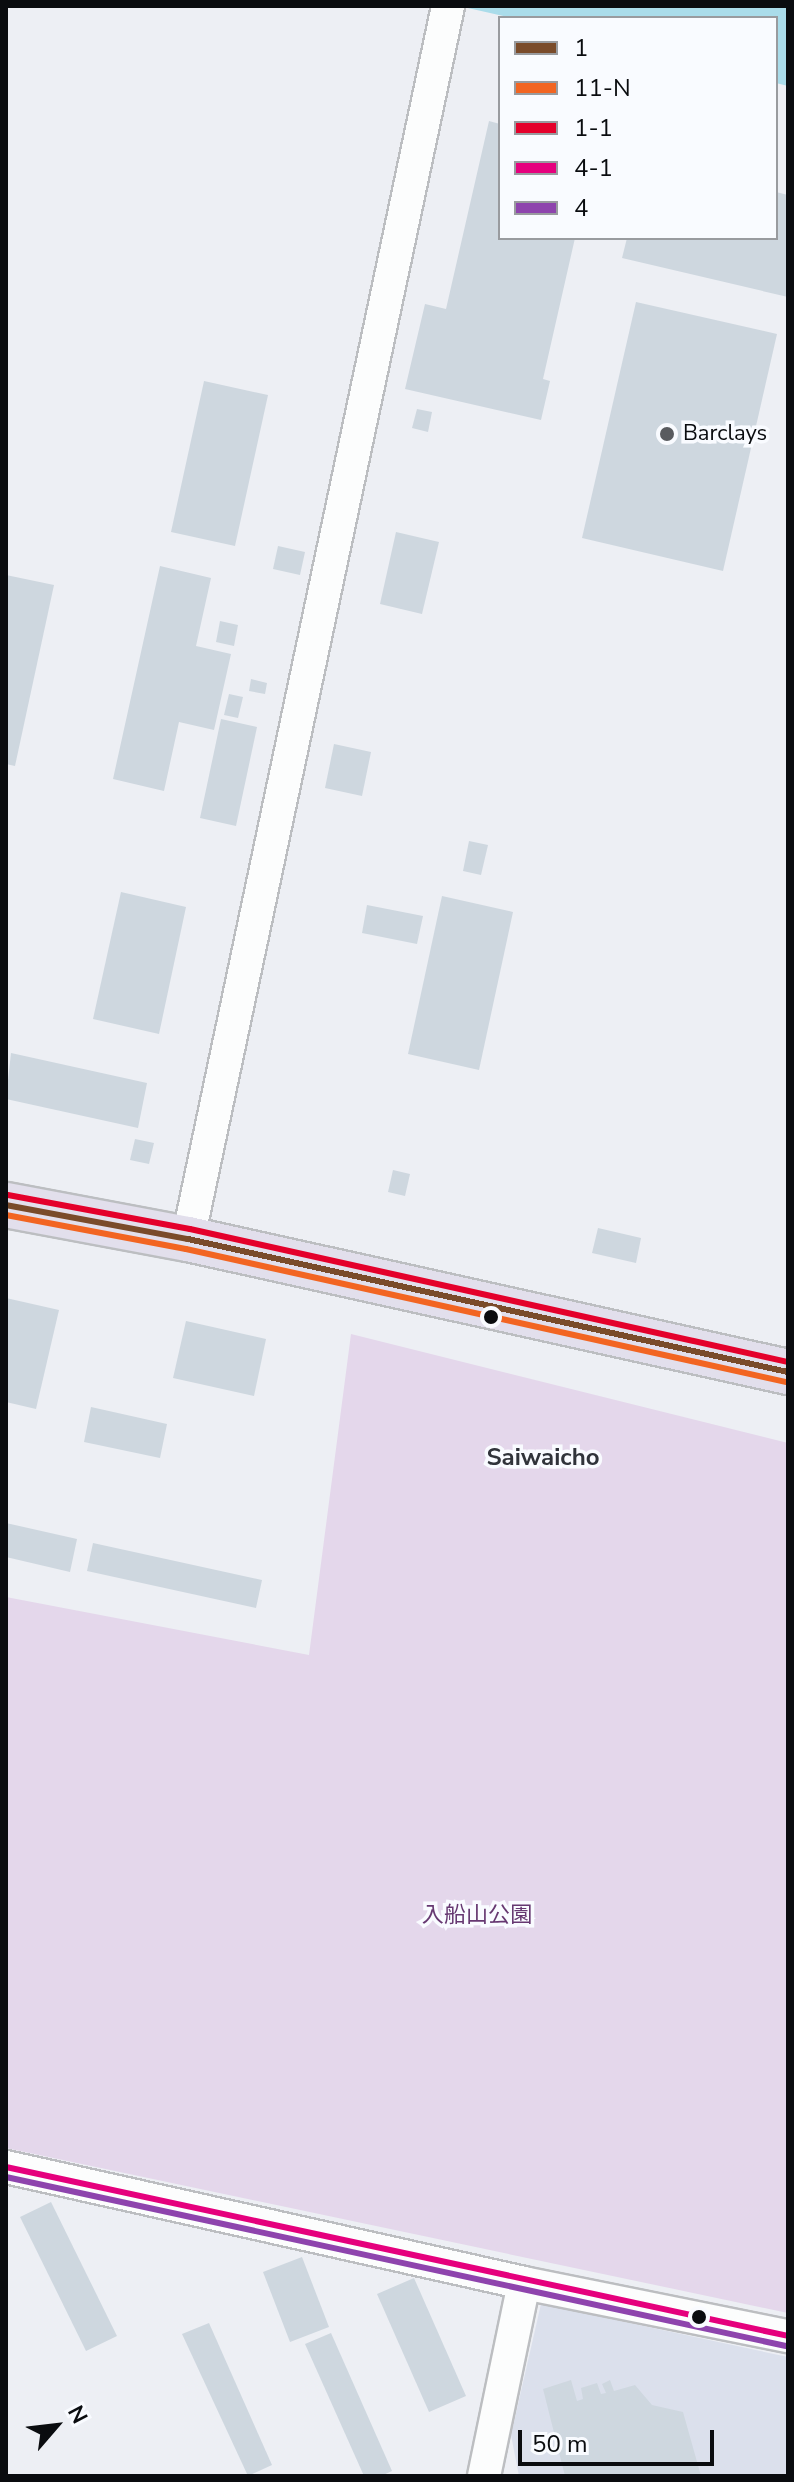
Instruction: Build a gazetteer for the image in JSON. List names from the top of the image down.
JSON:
{
  "districts": ["Saiwaicho"],
  "parks": ["入船山公園"],
  "places": ["Barclays"],
  "lines": [
    "transit line 1-1",
    "transit line 1",
    "transit line 11-N",
    "transit line 4-1",
    "transit line 4"
  ],
  "legend": [
    "1",
    "11-N",
    "1-1",
    "4-1",
    "4"
  ],
  "scale_bar": "50 m",
  "north": "top right"
}
